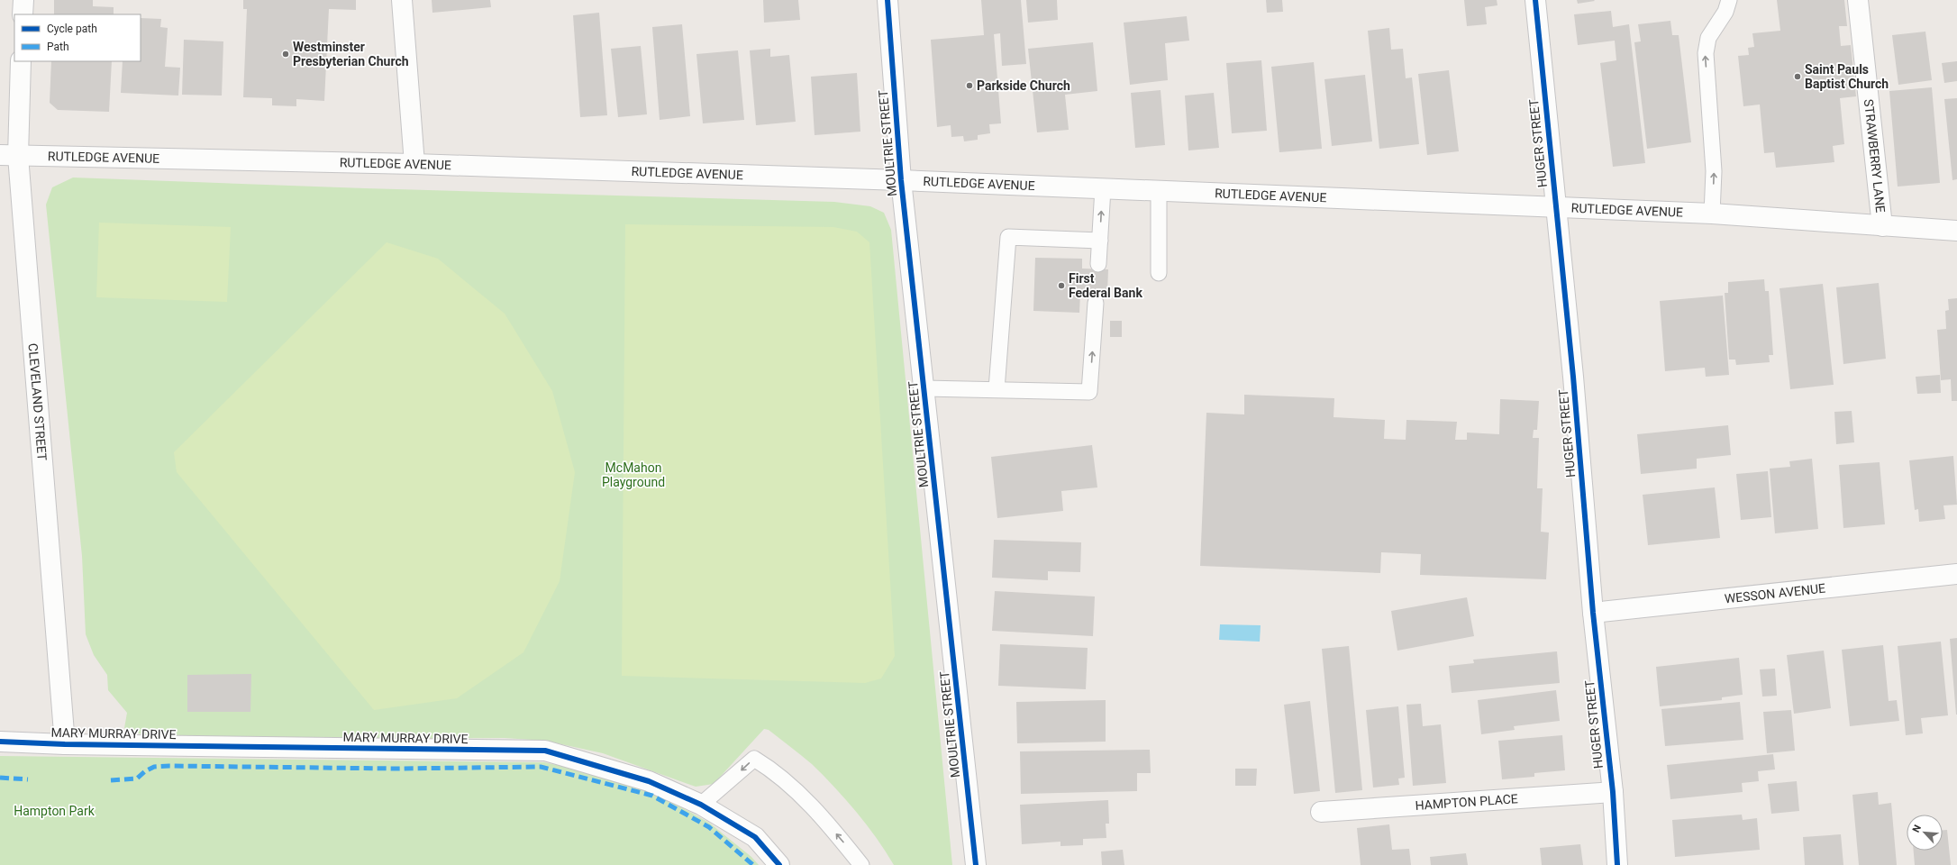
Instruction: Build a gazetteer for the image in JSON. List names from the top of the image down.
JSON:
{
  "streets": {
    "street": [
      "MOULTRIE STREET",
      "HUGER STREET",
      "STRAWBERRY LANE",
      "RUTLEDGE AVENUE",
      "CLEVELAND STREET",
      "WESSON AVENUE",
      "MARY MURRAY DRIVE",
      "HAMPTON PLACE"
    ]
  },
  "crossings": [
    ["MOULTRIE STREET", "RUTLEDGE AVENUE"],
    ["HUGER STREET", "RUTLEDGE AVENUE"],
    ["HUGER STREET", "WESSON AVENUE"],
    ["HUGER STREET", "HAMPTON PLACE"],
    ["STRAWBERRY LANE", "RUTLEDGE AVENUE"],
    ["RUTLEDGE AVENUE", "CLEVELAND STREET"],
    ["CLEVELAND STREET", "MARY MURRAY DRIVE"]
  ],
  "parks": ["McMahon Playground", "Hampton Park"],
  "places": [
    "Westminster Presbyterian Church",
    "Saint Pauls Baptist Church",
    "Parkside Church",
    "First Federal Bank"
  ],
  "legend": ["Cycle path", "Path"],
  "north": "top left"
}
